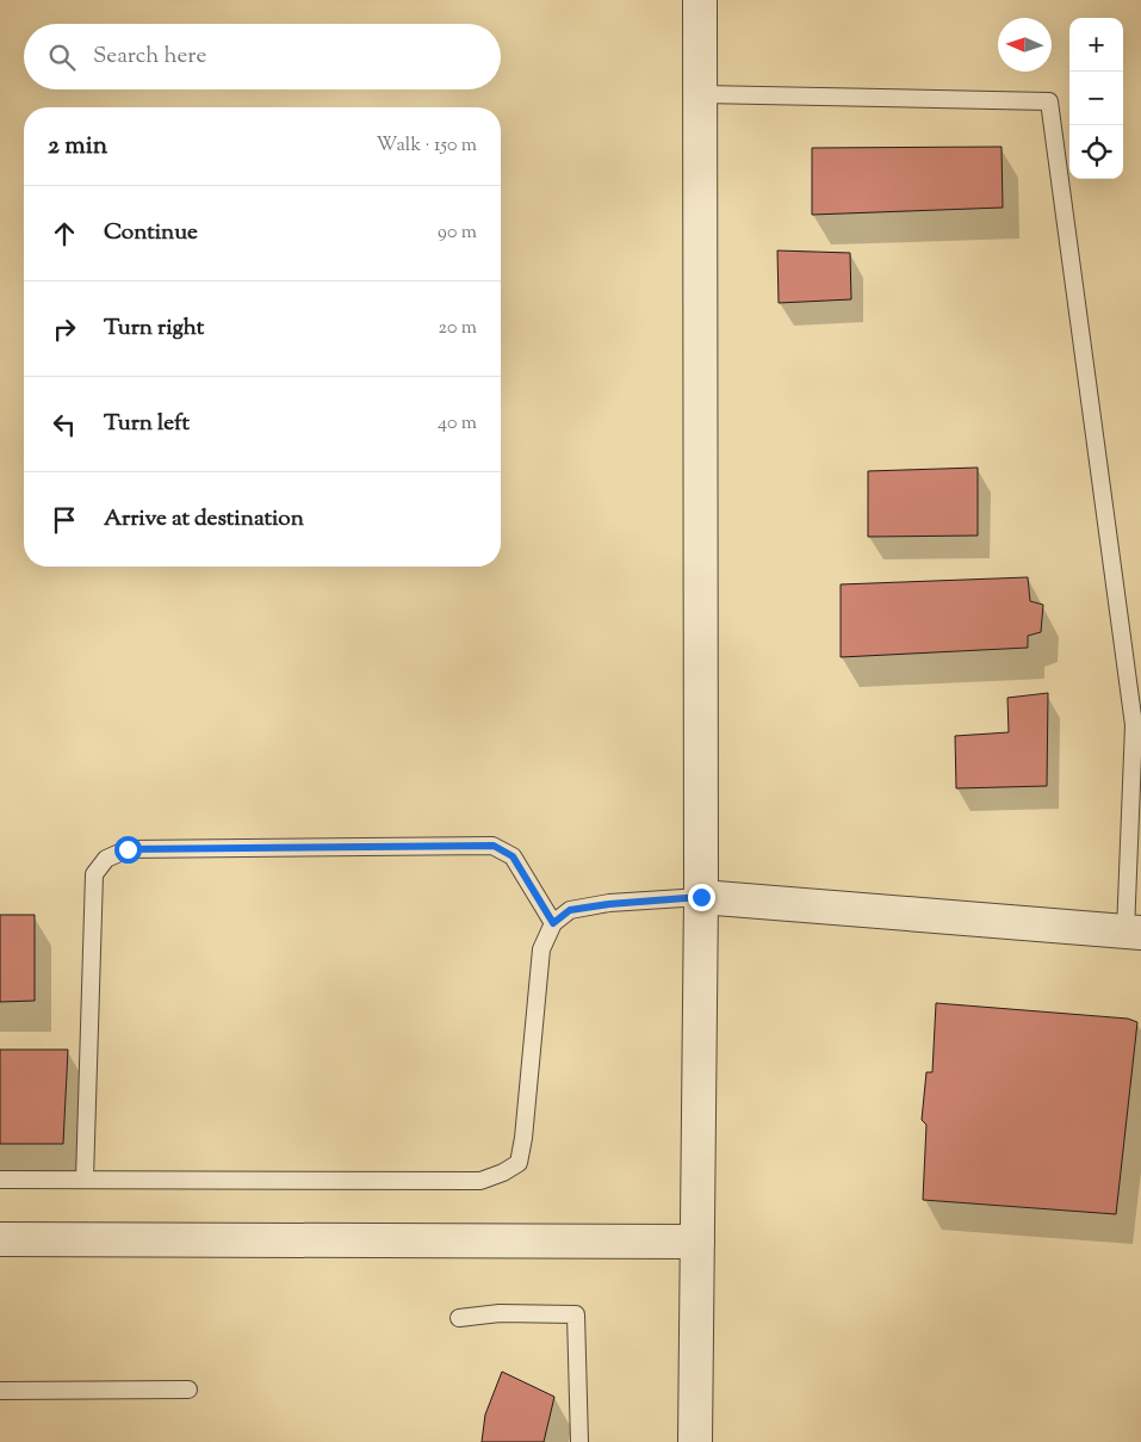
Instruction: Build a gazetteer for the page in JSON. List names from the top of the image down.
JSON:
{
  "north": "left",
  "page": {
    "map_buttons": ["+", "−"],
    "search": "Search here",
    "heading": ["2 min", "Walk · 150 m"],
    "list": [
      ["Continue", "90 m"],
      ["Turn right", "20 m"],
      ["Turn left", "40 m"],
      "Arrive at destination"
    ]
  }
}
